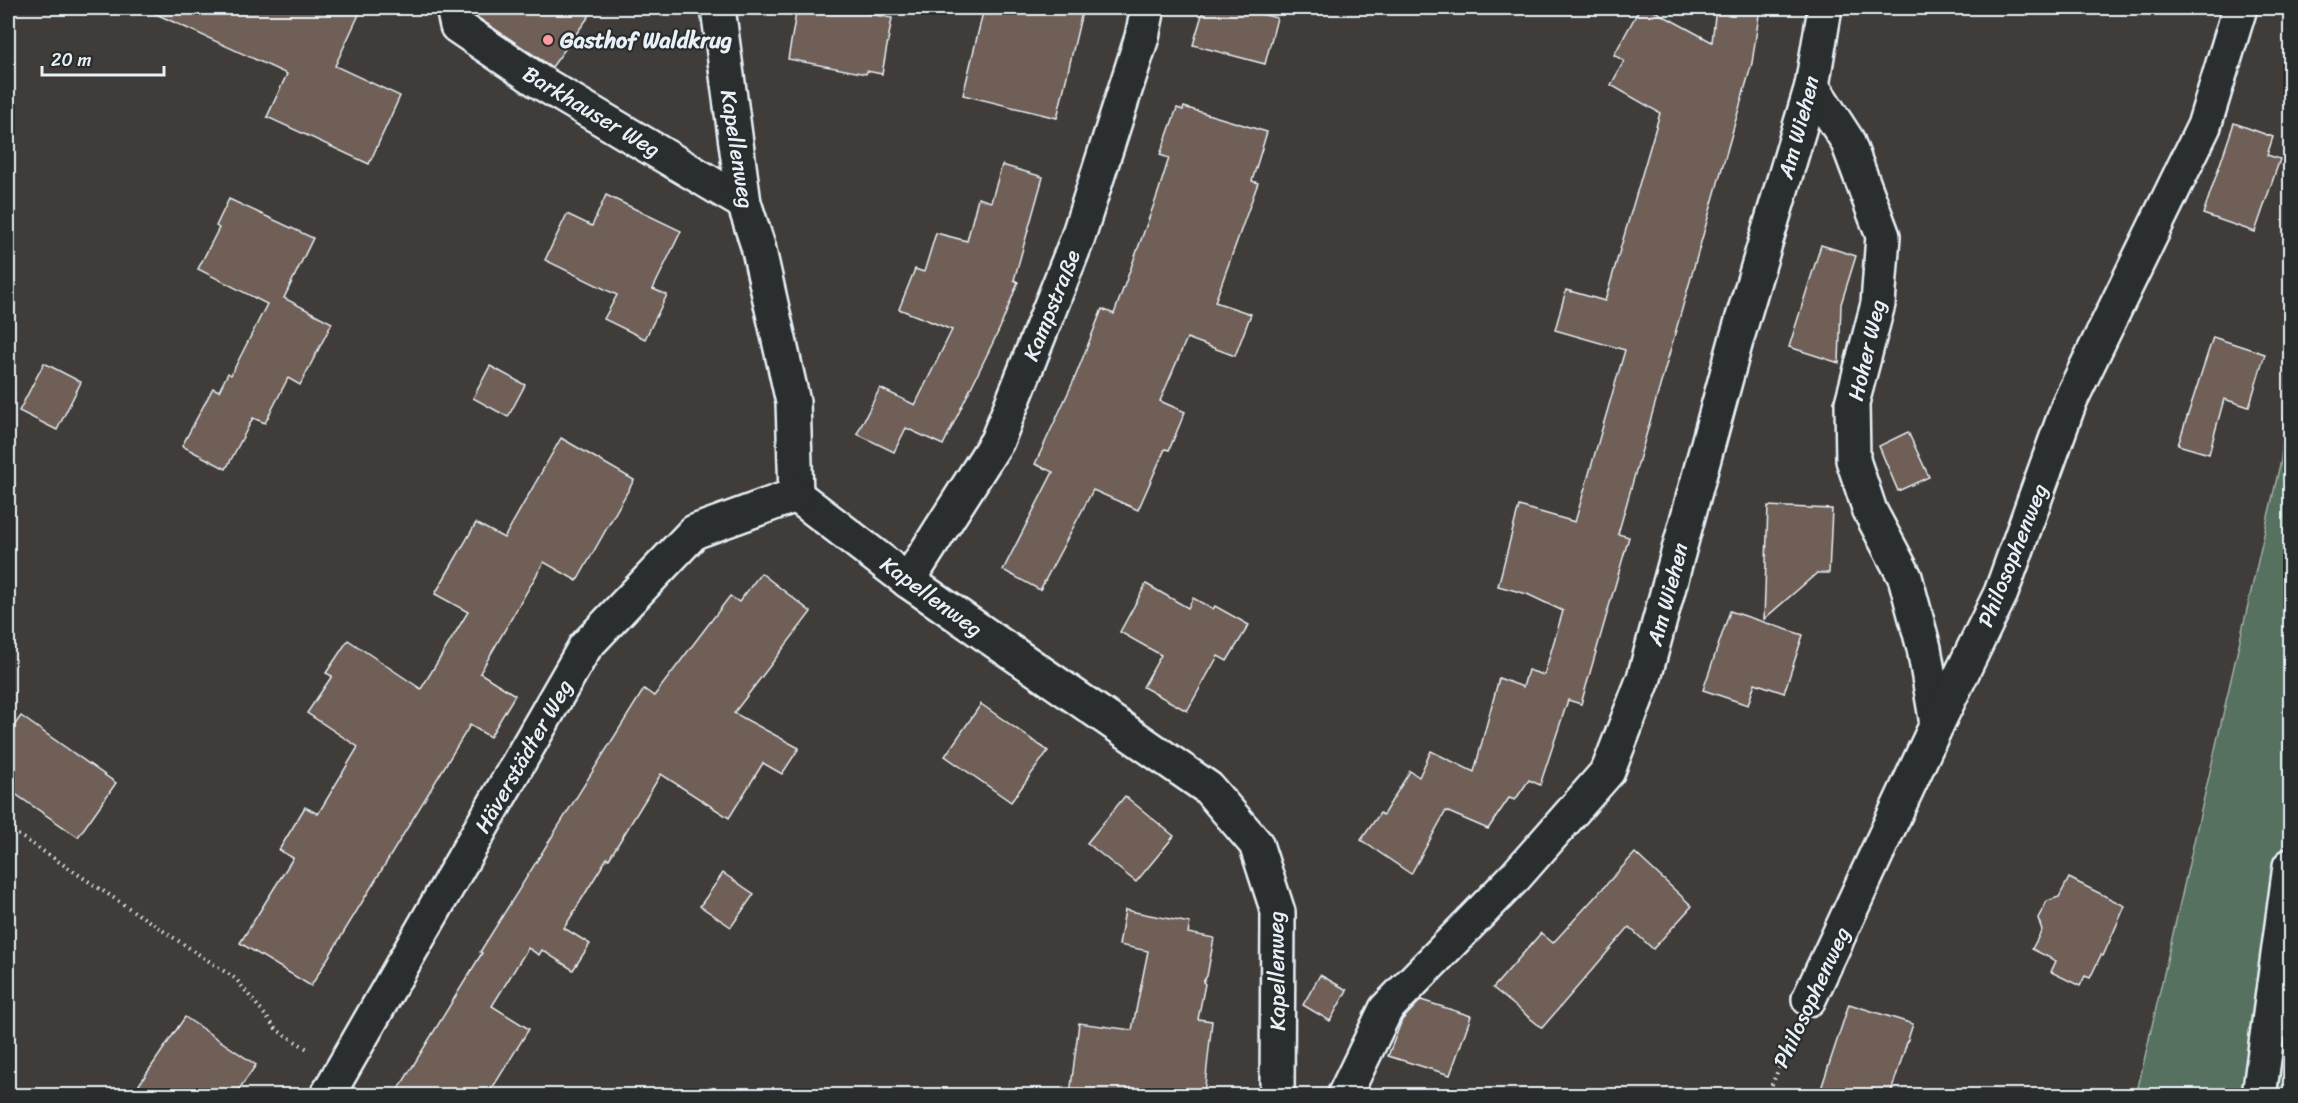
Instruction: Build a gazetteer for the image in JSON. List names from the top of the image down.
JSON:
{
  "streets": {
    "street": [
      "Barkhauser Weg",
      "Am Wiehen",
      "Kapellenweg",
      "Kampstraße",
      "Hoher Weg",
      "Philosophenweg",
      "Häverstädter Weg"
    ]
  },
  "crossings": [
    ["Barkhauser Weg", "Kapellenweg"],
    ["Am Wiehen", "Hoher Weg"],
    ["Kapellenweg", "Kampstraße"],
    ["Kapellenweg", "Häverstädter Weg"],
    ["Hoher Weg", "Philosophenweg"]
  ],
  "places": ["Gasthof Waldkrug"],
  "scale_bar": "20 m"
}
